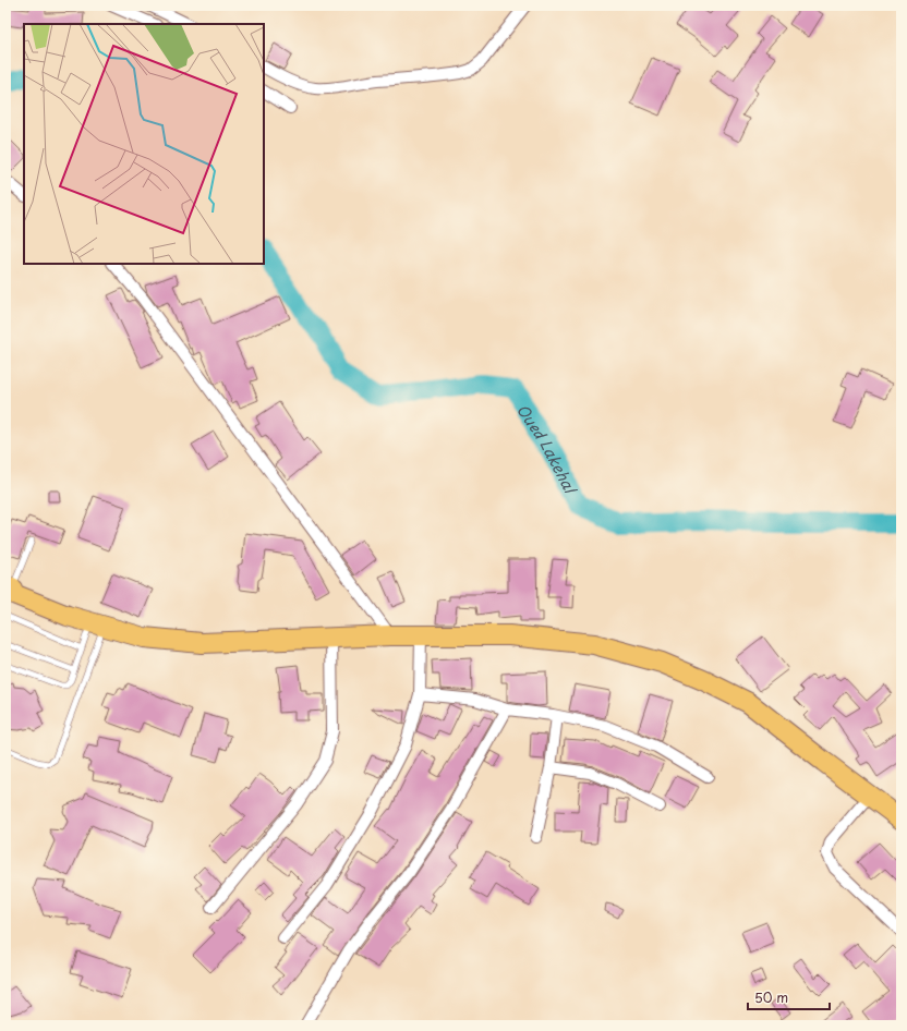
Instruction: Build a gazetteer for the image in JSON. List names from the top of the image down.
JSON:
{
  "water": ["Oued Lakehal"],
  "scale_bar": "50 m"
}
